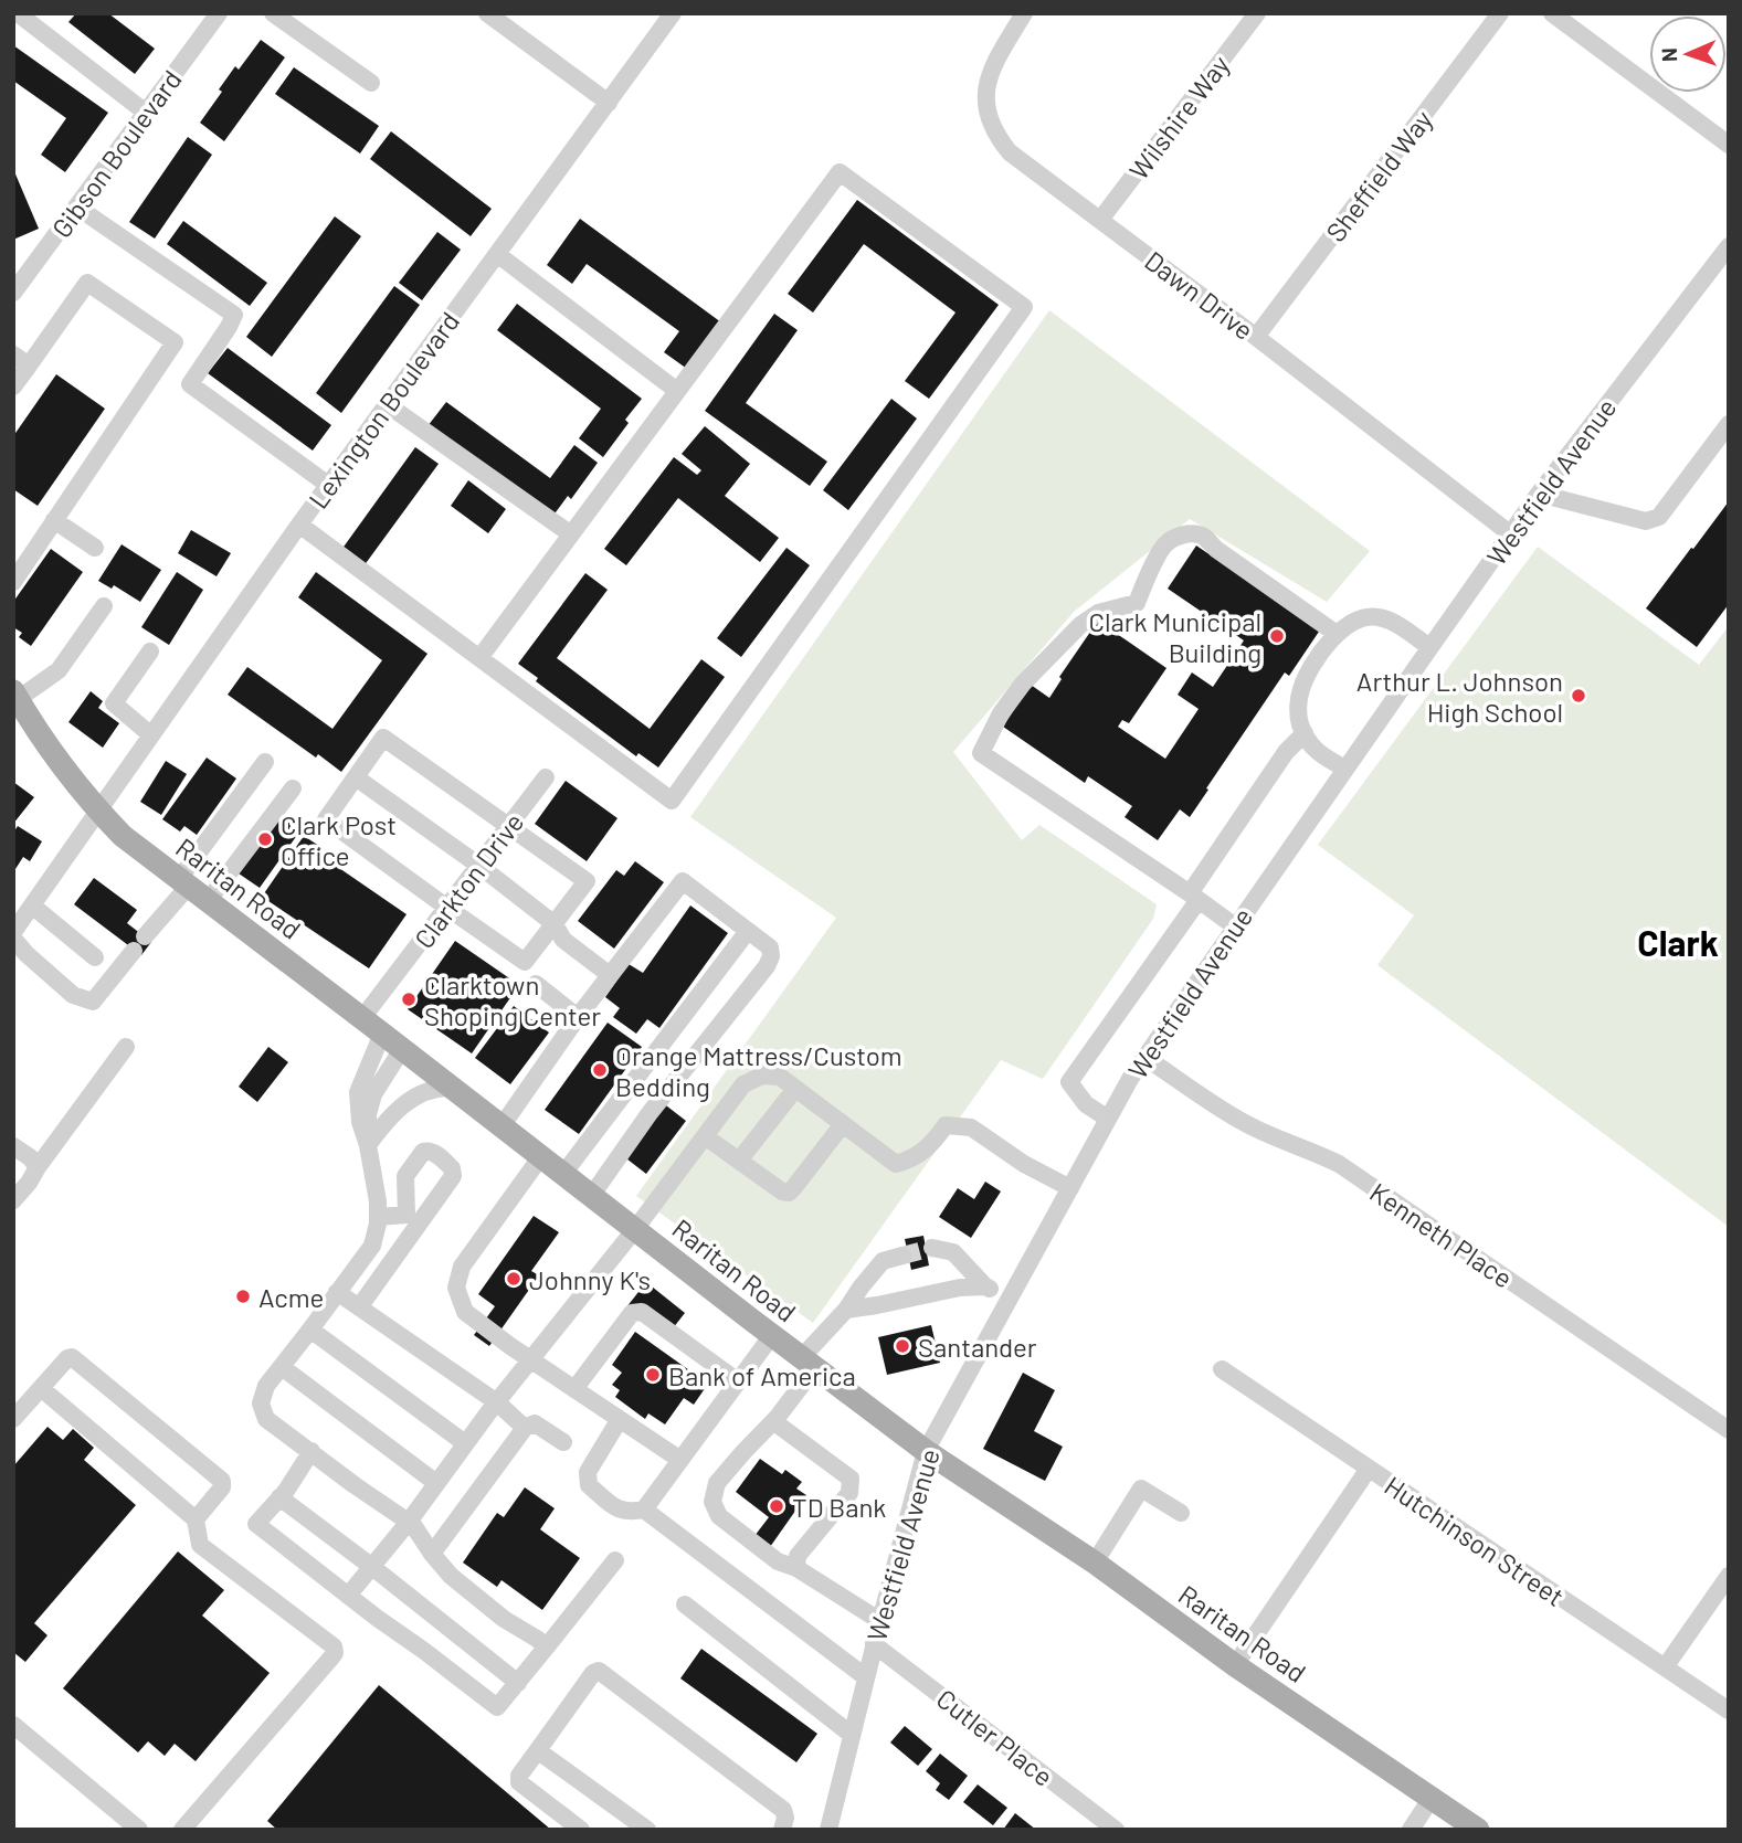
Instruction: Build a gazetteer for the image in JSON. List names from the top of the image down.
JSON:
{
  "streets": {
    "main road": ["Raritan Road"],
    "street": [
      "Wilshire Way",
      "Gibson Boulevard",
      "Sheffield Way",
      "Dawn Drive",
      "Lexington Boulevard",
      "Westfield Avenue",
      "Clarkton Drive",
      "Kenneth Place",
      "Hutchinson Street",
      "Cutler Place"
    ]
  },
  "crossings": [
    ["Wilshire Way", "Dawn Drive"],
    ["Sheffield Way", "Dawn Drive"],
    ["Dawn Drive", "Westfield Avenue"],
    ["Lexington Boulevard", "Raritan Road"],
    ["Westfield Avenue", "Raritan Road"],
    ["Westfield Avenue", "Kenneth Place"],
    ["Westfield Avenue", "Cutler Place"],
    ["Clarkton Drive", "Raritan Road"]
  ],
  "districts": ["Clark"],
  "places": [
    "Clark Municipal Building",
    "Arthur L. Johnson High School",
    "Clark Post Office",
    "Clarktown Shoping Center",
    "Orange Mattress/Custom Bedding",
    "Johnny K's",
    "Acme",
    "Santander",
    "Bank of America",
    "TD Bank"
  ],
  "north": "left"
}
